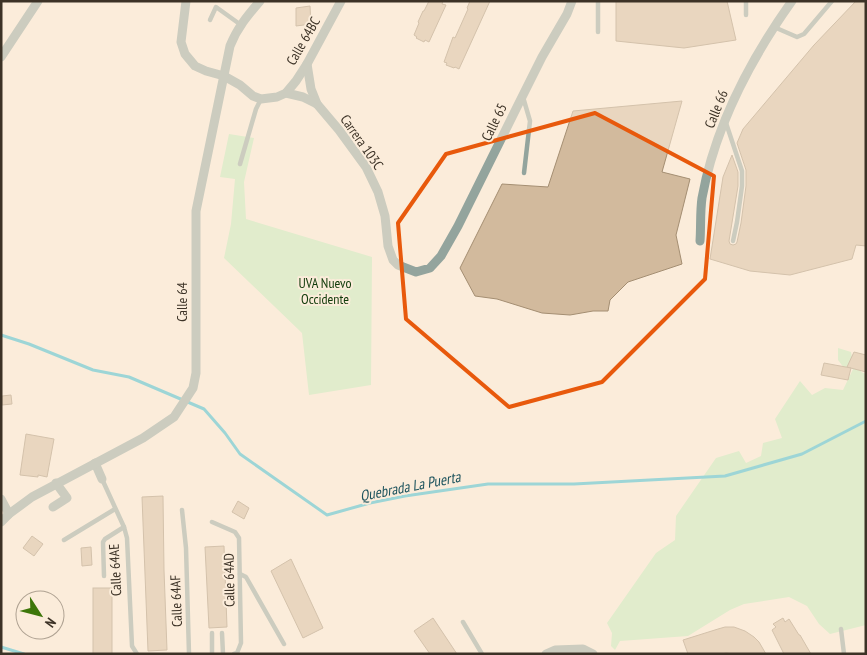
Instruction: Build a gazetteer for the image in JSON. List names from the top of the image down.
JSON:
{
  "streets": {
    "street": [
      "Calle 64BC",
      "Calle 66",
      "Calle 65",
      "Carrera 103C",
      "Calle 64",
      "Calle 64AE"
    ],
    "lane": ["Calle 64AD", "Calle 64AF"]
  },
  "crossings": [
    ["Calle 65", "Carrera 103C"],
    ["Calle 64", "Calle 64AE"]
  ],
  "water": ["Quebrada La Puerta"],
  "parks": ["UVA Nuevo Occidente"],
  "north": "bottom right"
}
